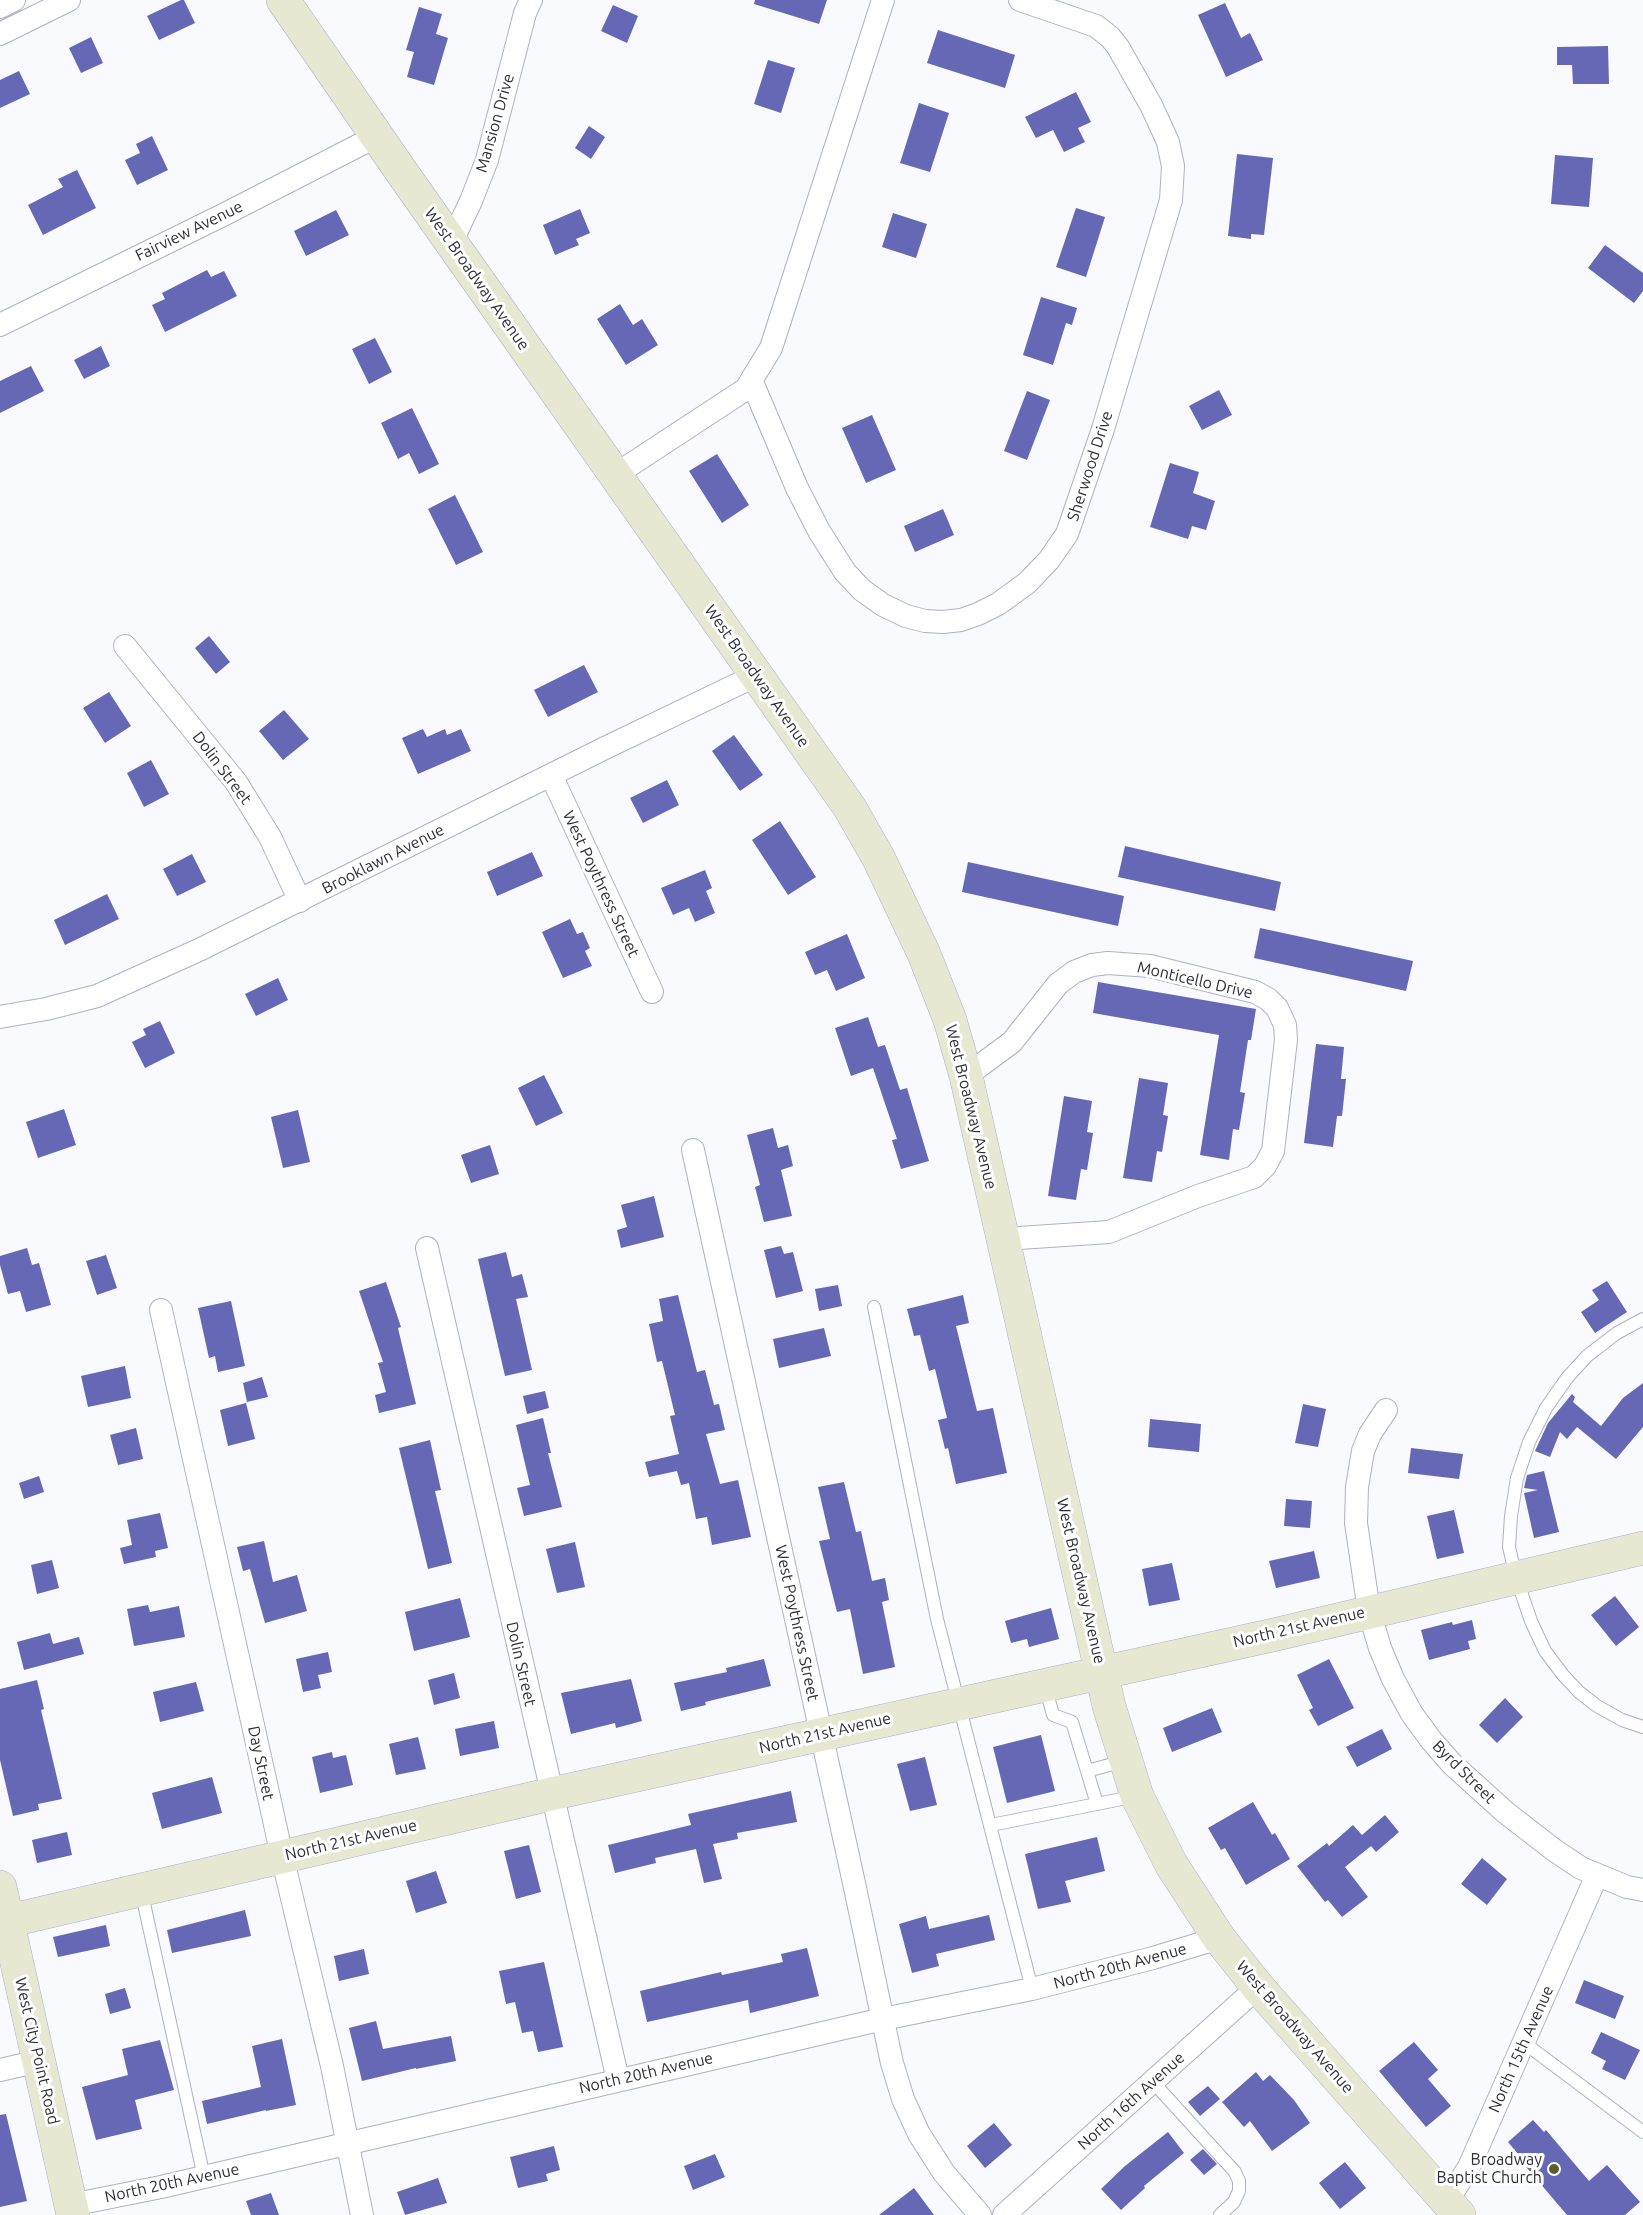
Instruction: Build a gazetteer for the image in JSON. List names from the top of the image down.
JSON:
{
  "streets": {
    "main road": ["West Broadway Avenue", "North 21st Avenue", "West City Point Road"],
    "street": [
      "Mansion Drive",
      "Fairview Avenue",
      "Sherwood Drive",
      "Dolin Street",
      "Brooklawn Avenue",
      "West Poythress Street",
      "Monticello Drive",
      "Day Street",
      "Byrd Street",
      "North 20th Avenue",
      "North 15th Avenue",
      "North 16th Avenue"
    ]
  },
  "crossings": [
    ["Mansion Drive", "West Broadway Avenue"],
    ["Fairview Avenue", "West Broadway Avenue"],
    ["West Broadway Avenue", "Brooklawn Avenue"],
    ["West Broadway Avenue", "Monticello Drive"],
    ["West Broadway Avenue", "North 21st Avenue"],
    ["West Broadway Avenue", "North 20th Avenue"],
    ["West Broadway Avenue", "North 15th Avenue"],
    ["West Broadway Avenue", "North 16th Avenue"],
    ["Dolin Street", "Brooklawn Avenue"],
    ["Dolin Street", "North 21st Avenue"],
    ["Dolin Street", "North 20th Avenue"],
    ["Brooklawn Avenue", "West Poythress Street"],
    ["West Poythress Street", "North 21st Avenue"],
    ["West Poythress Street", "North 20th Avenue"],
    ["North 21st Avenue", "Day Street"],
    ["North 21st Avenue", "Byrd Street"],
    ["North 21st Avenue", "West City Point Road"],
    ["Day Street", "North 20th Avenue"],
    ["Byrd Street", "North 15th Avenue"],
    ["North 20th Avenue", "West City Point Road"]
  ],
  "places": ["Broadway Baptist Church"]
}
